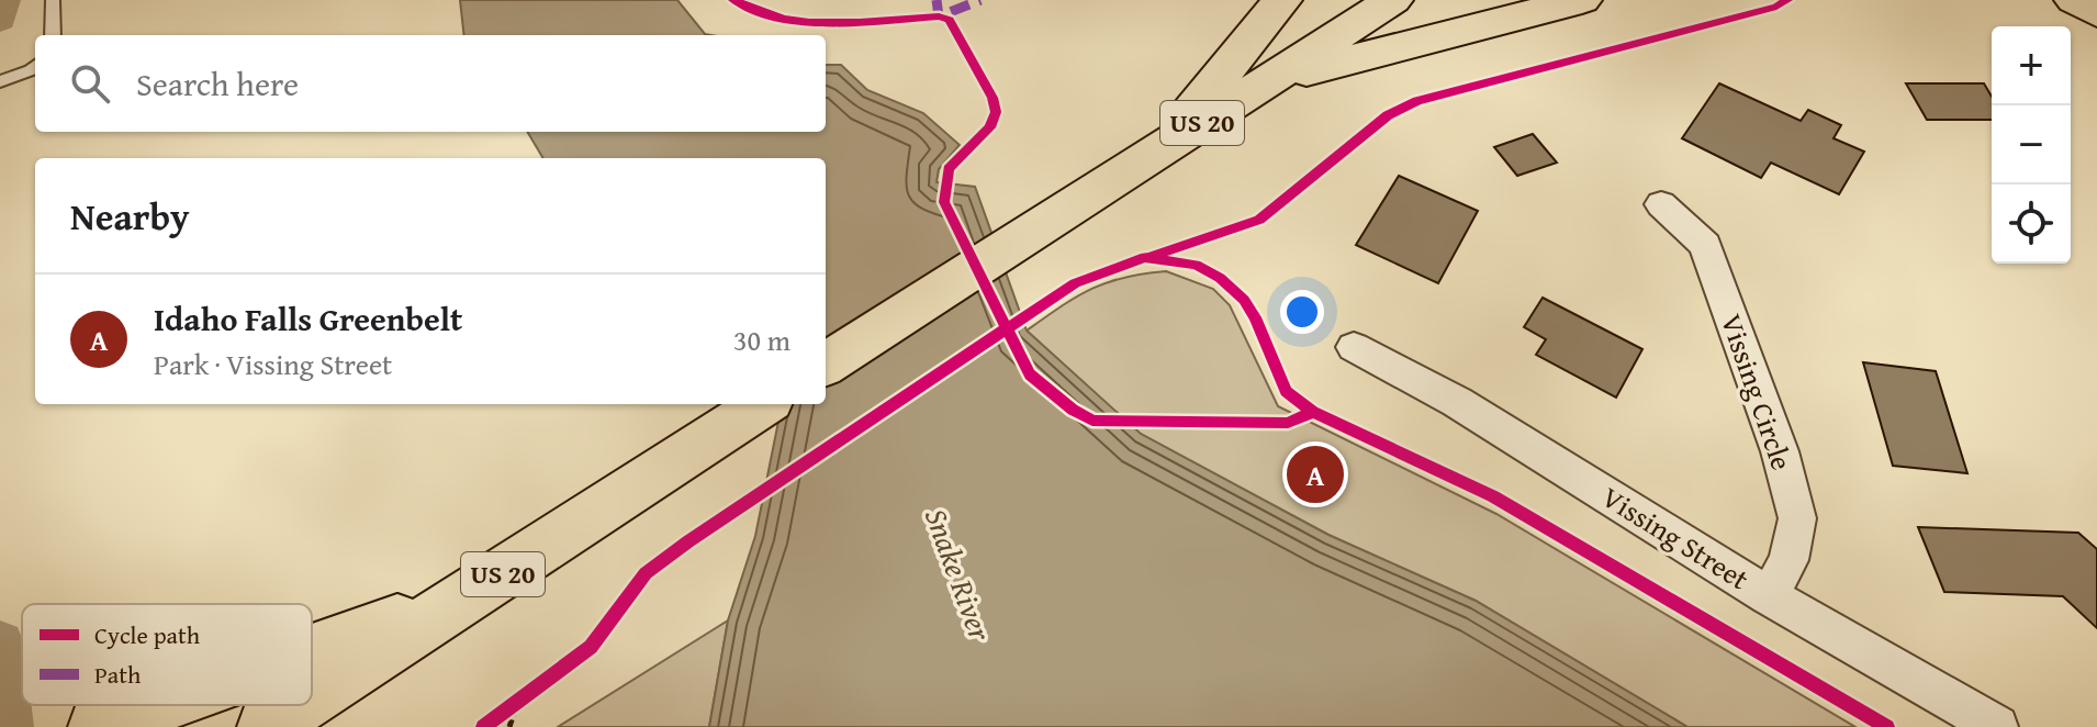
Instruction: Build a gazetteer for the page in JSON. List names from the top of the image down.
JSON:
{
  "streets": {
    "highway": ["US 20"],
    "street": ["Vissing Circle", "Vissing Street"]
  },
  "crossings": [
    ["Vissing Circle", "Vissing Street"]
  ],
  "water": ["Snake River"],
  "legend": ["Cycle path", "Path"],
  "page": {
    "map_buttons": ["+", "−"],
    "search": "Search here",
    "heading": "Nearby",
    "list": [
      {
        "mark": "A",
        "name": "Idaho Falls Greenbelt",
        "note": "Park · Vissing Street",
        "value": "30 m"
      }
    ],
    "pins": "A"
  }
}
